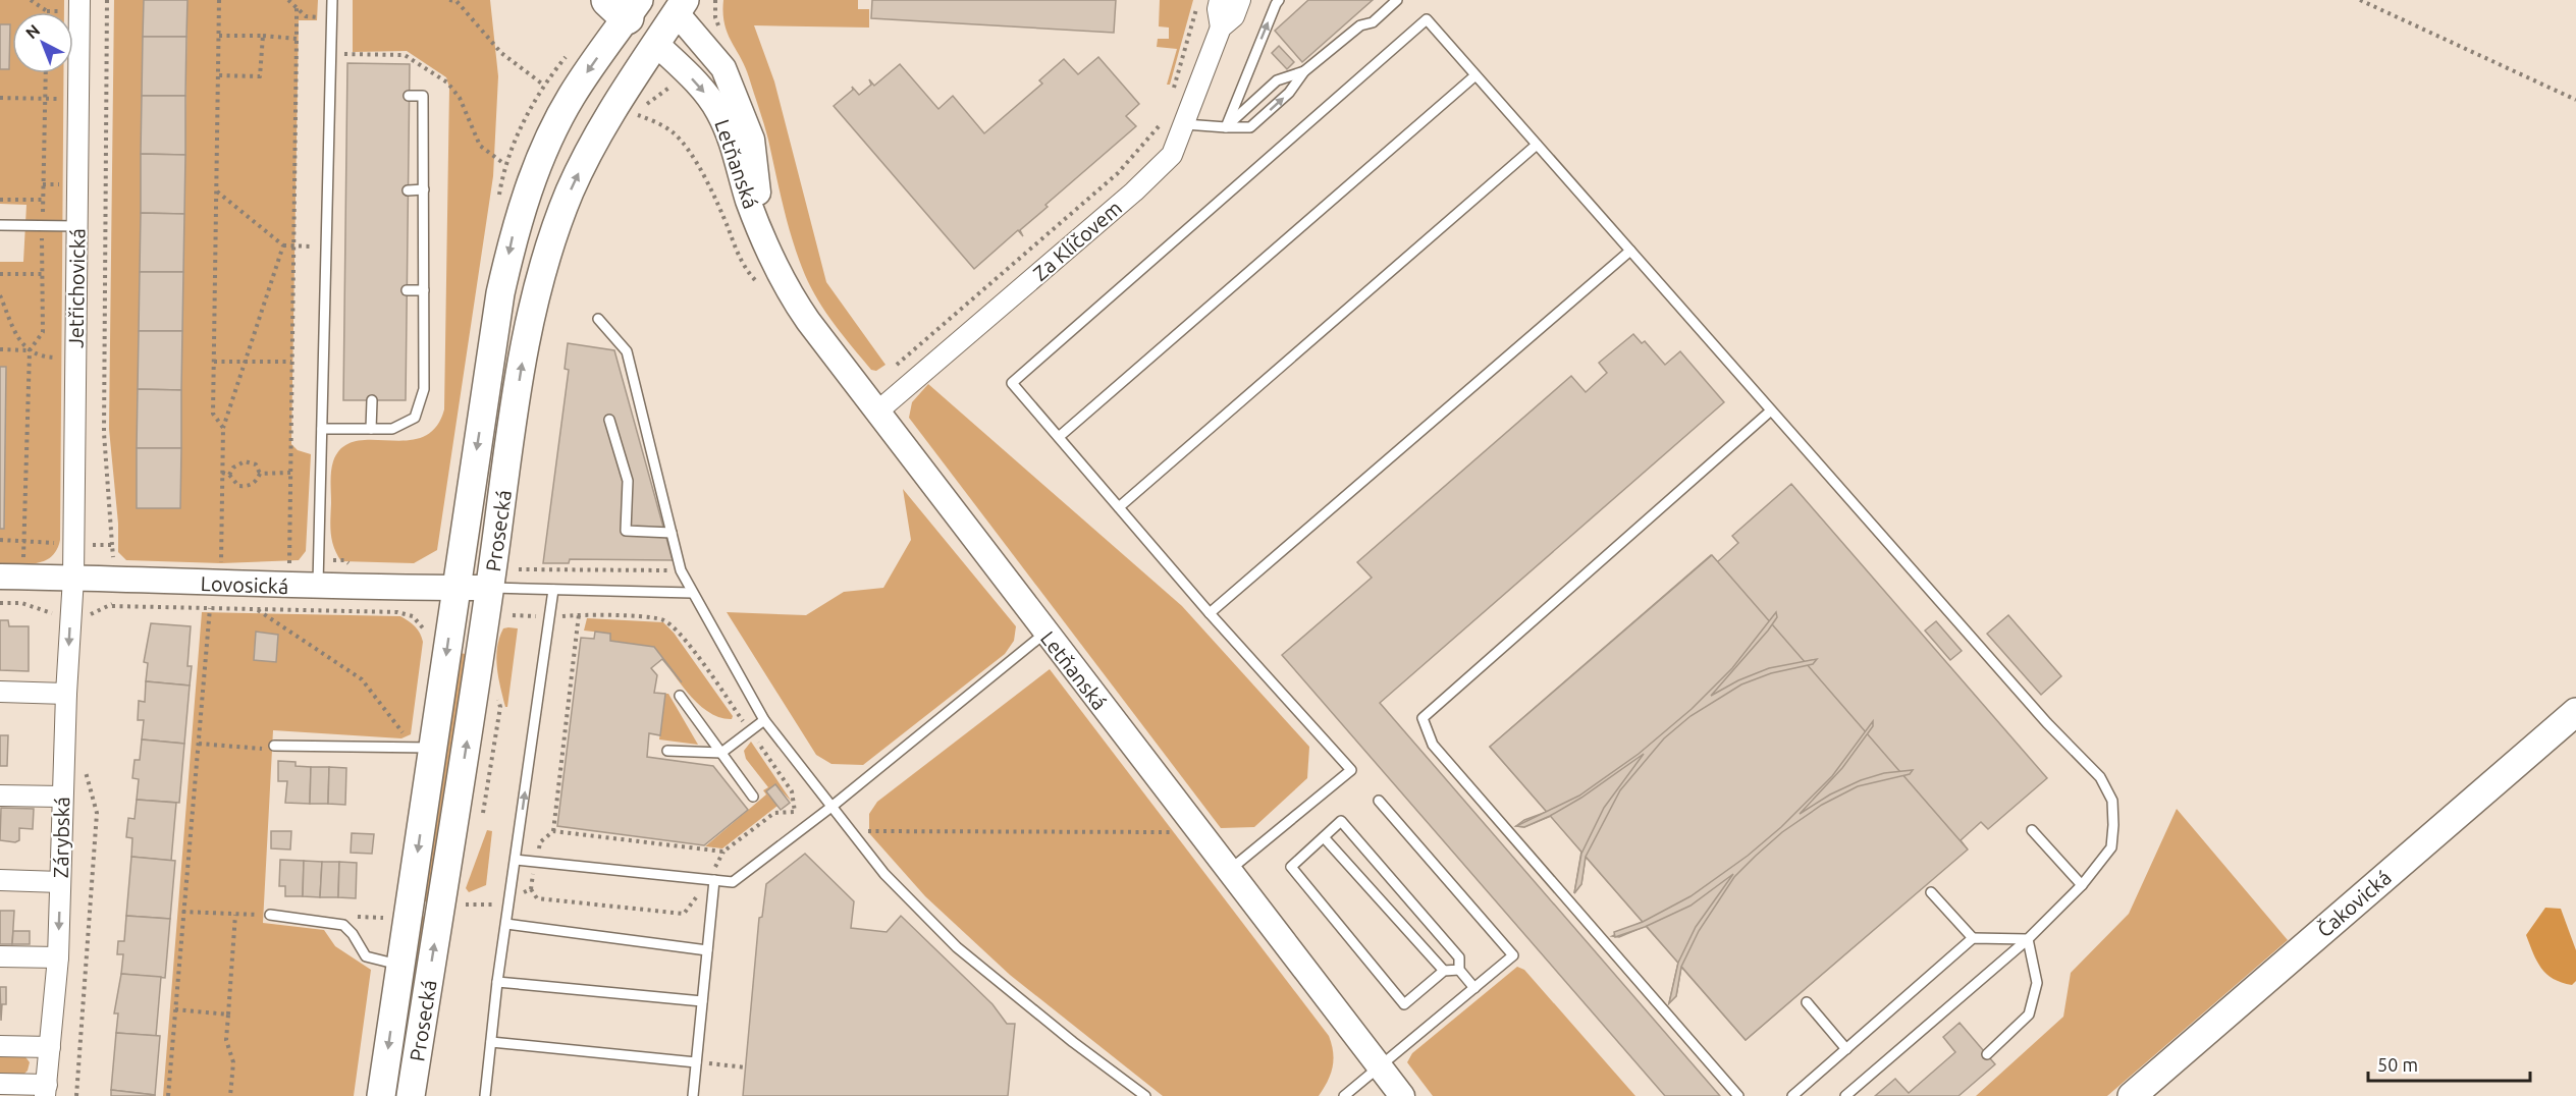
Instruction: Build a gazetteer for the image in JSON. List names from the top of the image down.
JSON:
{
  "streets": {
    "main road": ["Prosecká", "Čakovická"],
    "street": [
      "Letňanská",
      "Za Klíčovem",
      "Jetřichovická",
      "Lovosická",
      "Zárybská"
    ]
  },
  "crossings": [
    ["Letňanská", "Za Klíčovem"],
    ["Letňanská", "Prosecká"],
    ["Jetřichovická", "Lovosická"],
    ["Jetřichovická", "Zárybská"],
    ["Prosecká", "Lovosická"],
    ["Lovosická", "Zárybská"]
  ],
  "one_way": ["Zárybská"],
  "scale_bar": "50 m",
  "north": "top left"
}
